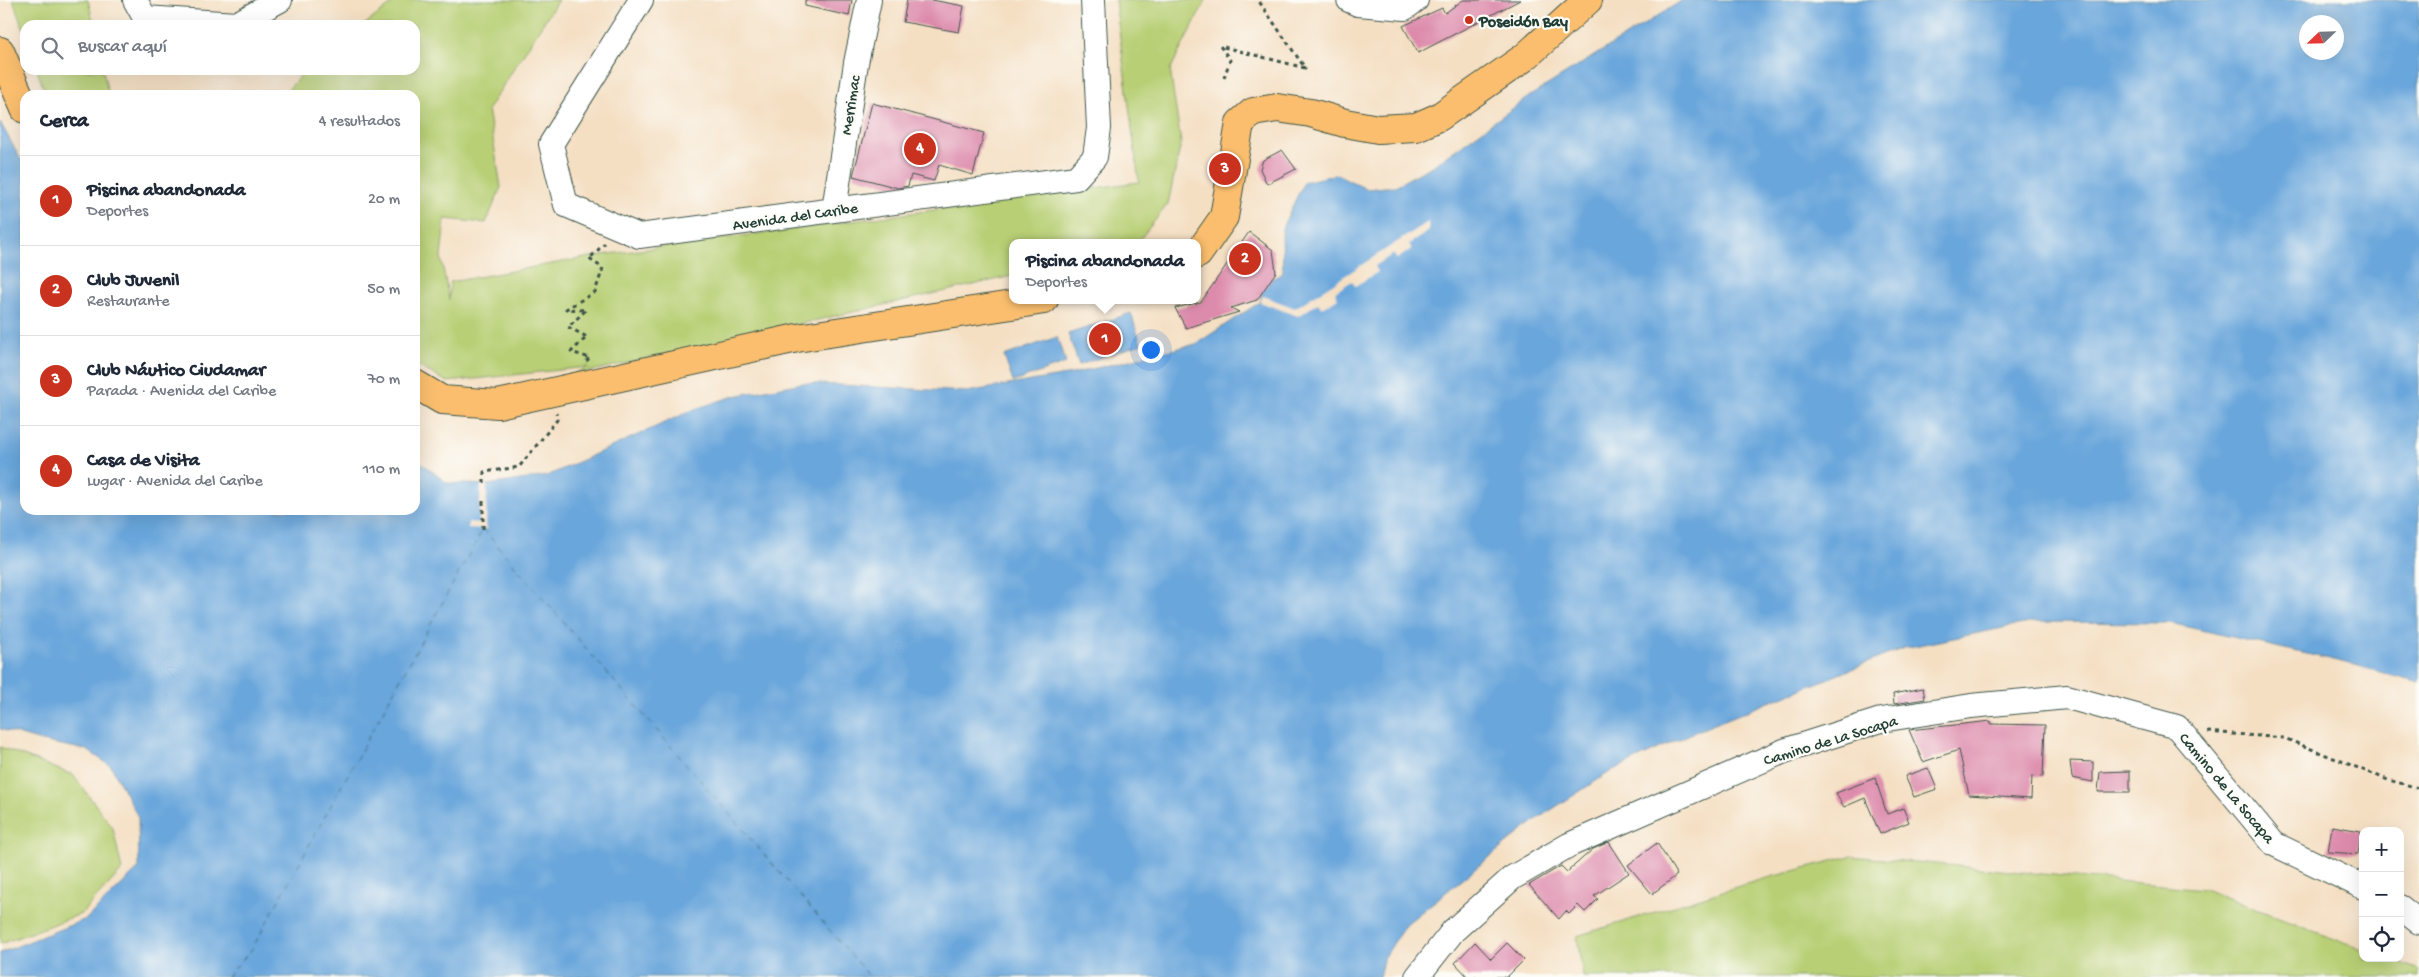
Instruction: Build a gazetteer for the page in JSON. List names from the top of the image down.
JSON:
{
  "streets": {
    "street": ["Merrimac", "Avenida del Caribe", "Camino de La Socapa"]
  },
  "crossings": [
    ["Merrimac", "Avenida del Caribe"]
  ],
  "places": ["Poseidón Bay"],
  "north": "bottom left",
  "page": {
    "search": "Buscar aquí",
    "heading": ["Cerca", "4 resultados"],
    "pins": [
      "4",
      "3",
      "2",
      "1"
    ],
    "list": [
      {
        "mark": "1",
        "name": "Piscina abandonada",
        "note": "Deportes",
        "value": "20 m"
      },
      {
        "mark": "2",
        "name": "Club Juvenil",
        "note": "Restaurante",
        "value": "50 m"
      },
      {
        "mark": "3",
        "name": "Club Náutico Ciudamar",
        "note": "Parada · Avenida del Caribe",
        "value": "70 m"
      },
      {
        "mark": "4",
        "name": "Casa de Visita",
        "note": "Lugar · Avenida del Caribe",
        "value": "110 m"
      }
    ],
    "popup": ["Piscina abandonada", "Deportes"],
    "map_buttons": ["+", "−"]
  }
}
